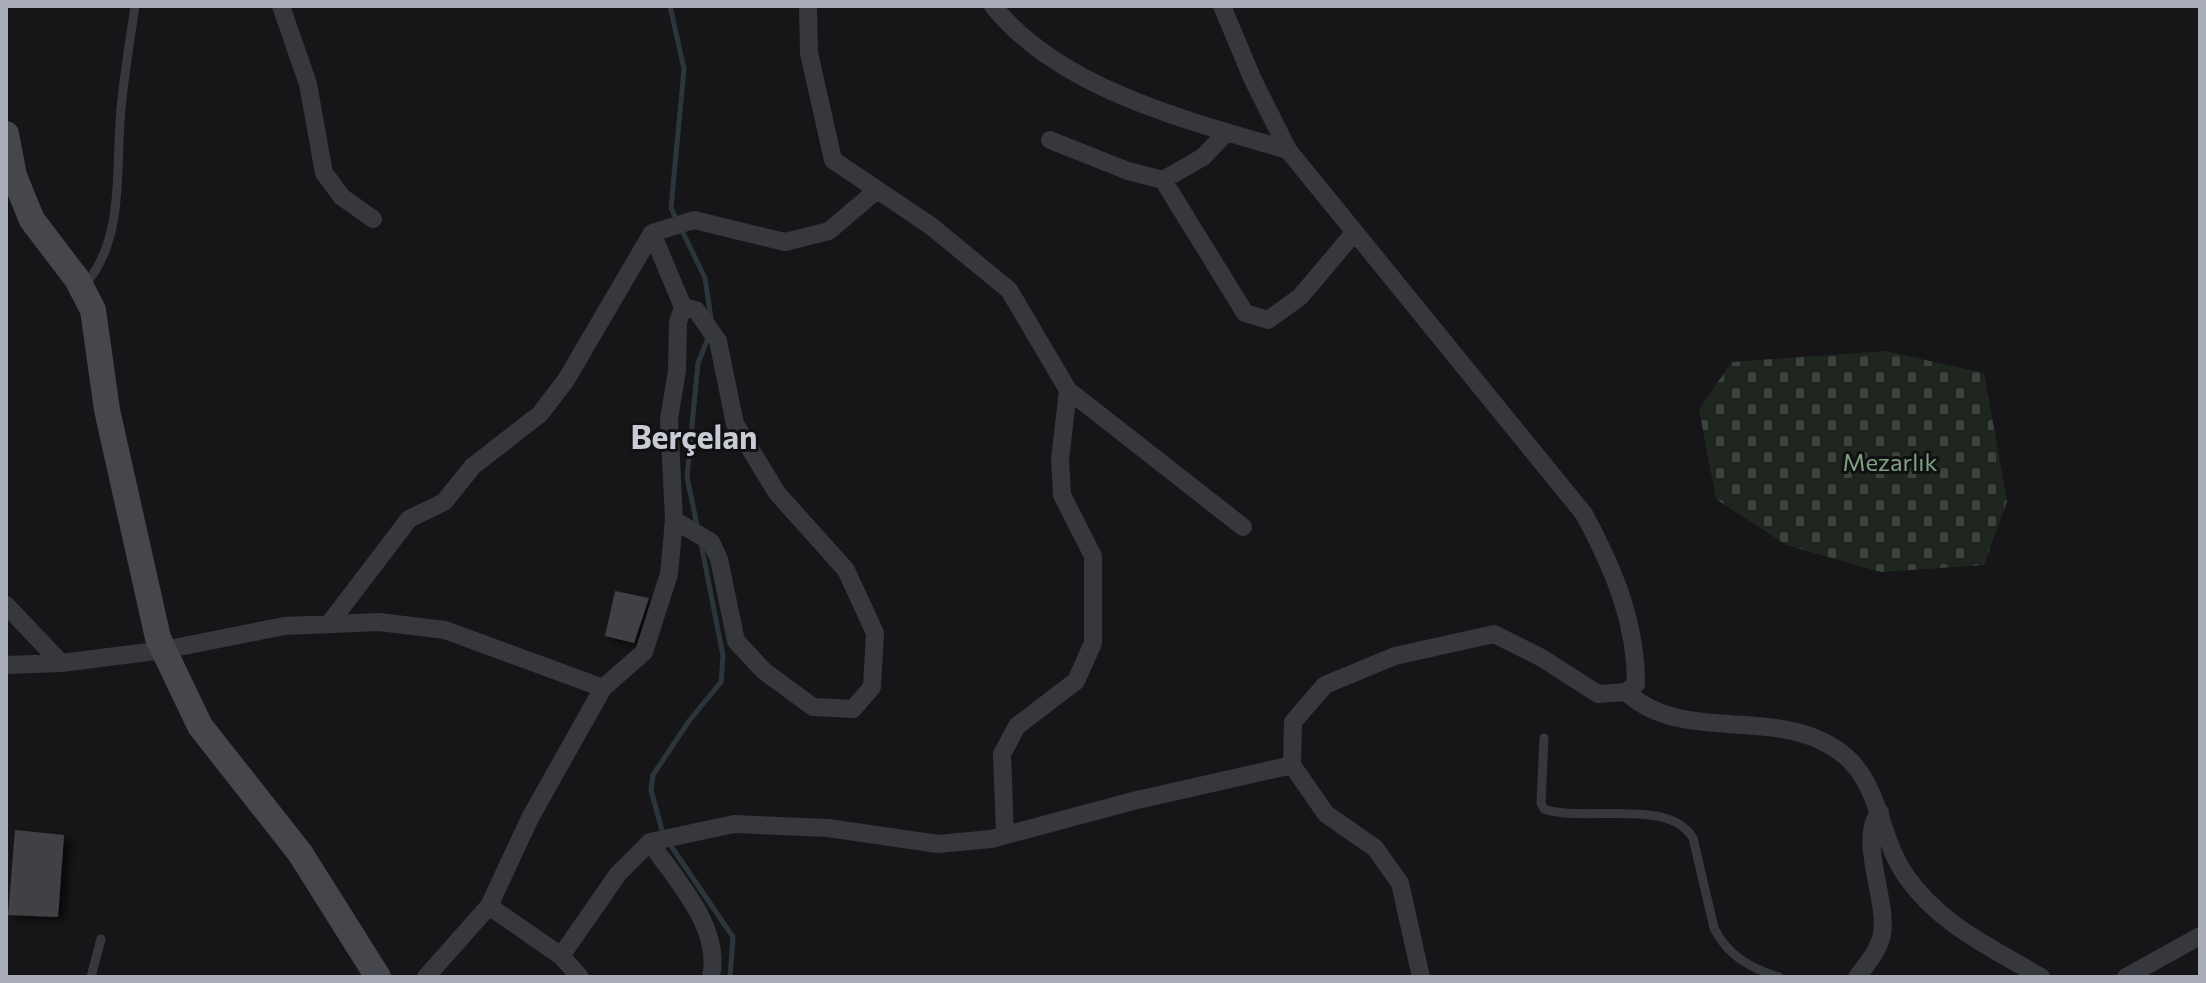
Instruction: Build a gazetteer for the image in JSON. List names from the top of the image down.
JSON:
{
  "districts": ["Berçelan"],
  "parks": ["Mezarlık"]
}
